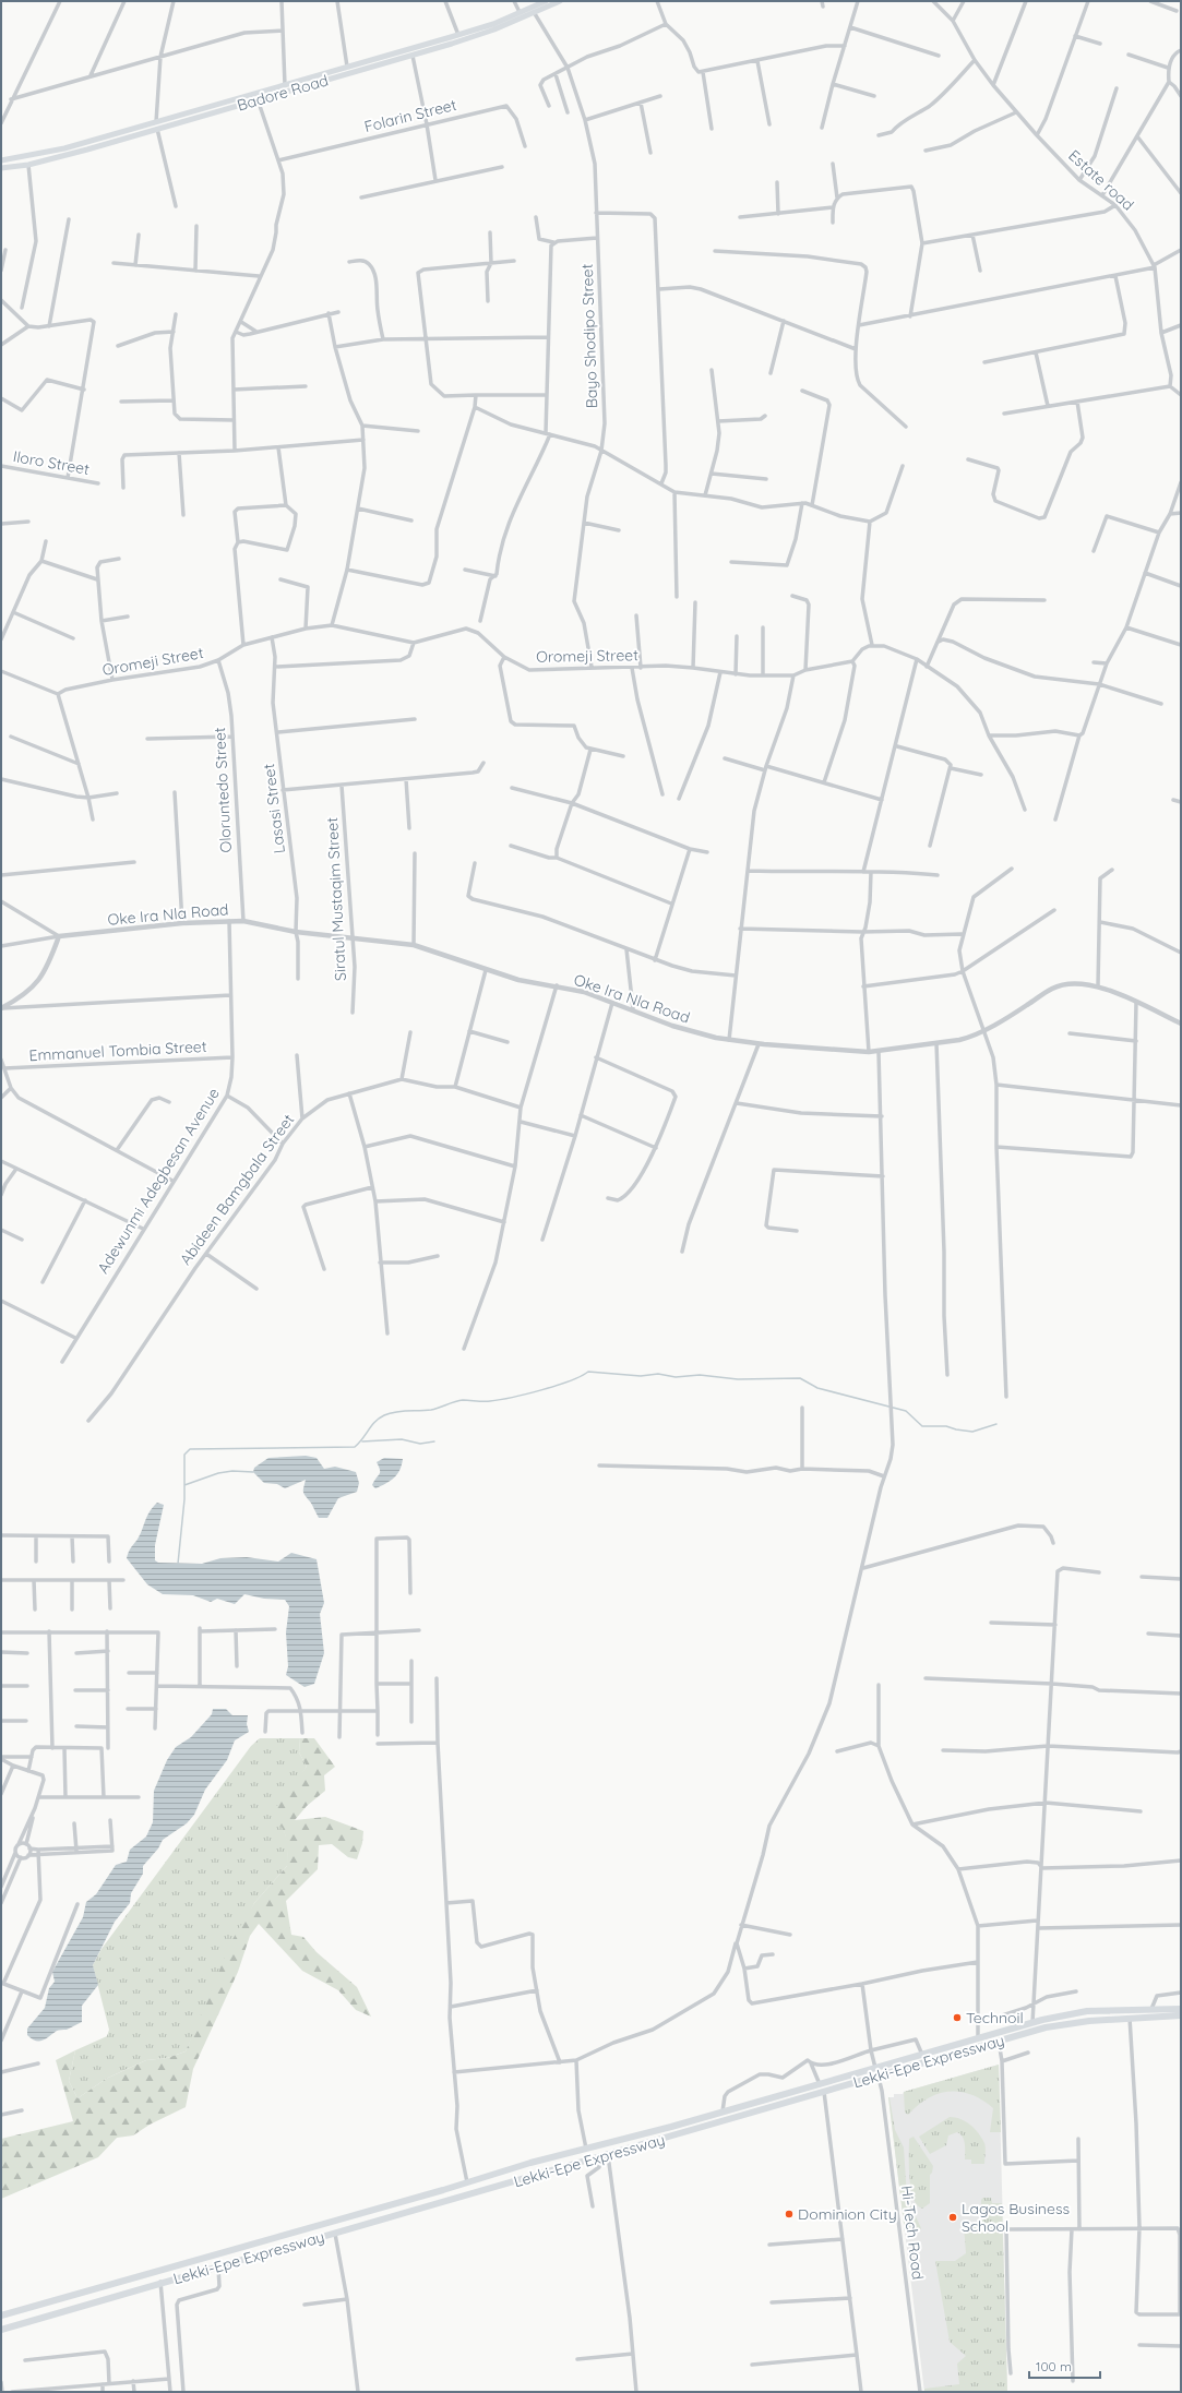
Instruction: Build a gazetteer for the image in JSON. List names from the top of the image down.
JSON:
{
  "streets": {
    "highway": ["Lekki-Epe Expressway"],
    "main road": ["Badore Road"],
    "street": [
      "Folarin Street",
      "Estate road",
      "Bayo Shodipo Street",
      "Iloro Street",
      "Oromeji Street",
      "Oloruntedo Street",
      "Lasasi Street",
      "Siratul Mustaqim Street",
      "Oke Ira Nla Road",
      "Emmanuel Tombia Street",
      "Adewunmi Adegbesan Avenue",
      "Abideen Bamgbala Street",
      "Hi-Tech Road"
    ]
  },
  "crossings": [
    ["Badore Road", "Bayo Shodipo Street"],
    ["Bayo Shodipo Street", "Oromeji Street"],
    ["Oromeji Street", "Oloruntedo Street"],
    ["Oromeji Street", "Lasasi Street"],
    ["Oloruntedo Street", "Oke Ira Nla Road"],
    ["Lasasi Street", "Oke Ira Nla Road"],
    ["Siratul Mustaqim Street", "Oke Ira Nla Road"],
    ["Oke Ira Nla Road", "Adewunmi Adegbesan Avenue"],
    ["Emmanuel Tombia Street", "Adewunmi Adegbesan Avenue"],
    ["Lekki-Epe Expressway", "Hi-Tech Road"]
  ],
  "places": ["Technoil", "Dominion City", "Lagos Business School"],
  "scale_bar": "100 m"
}
